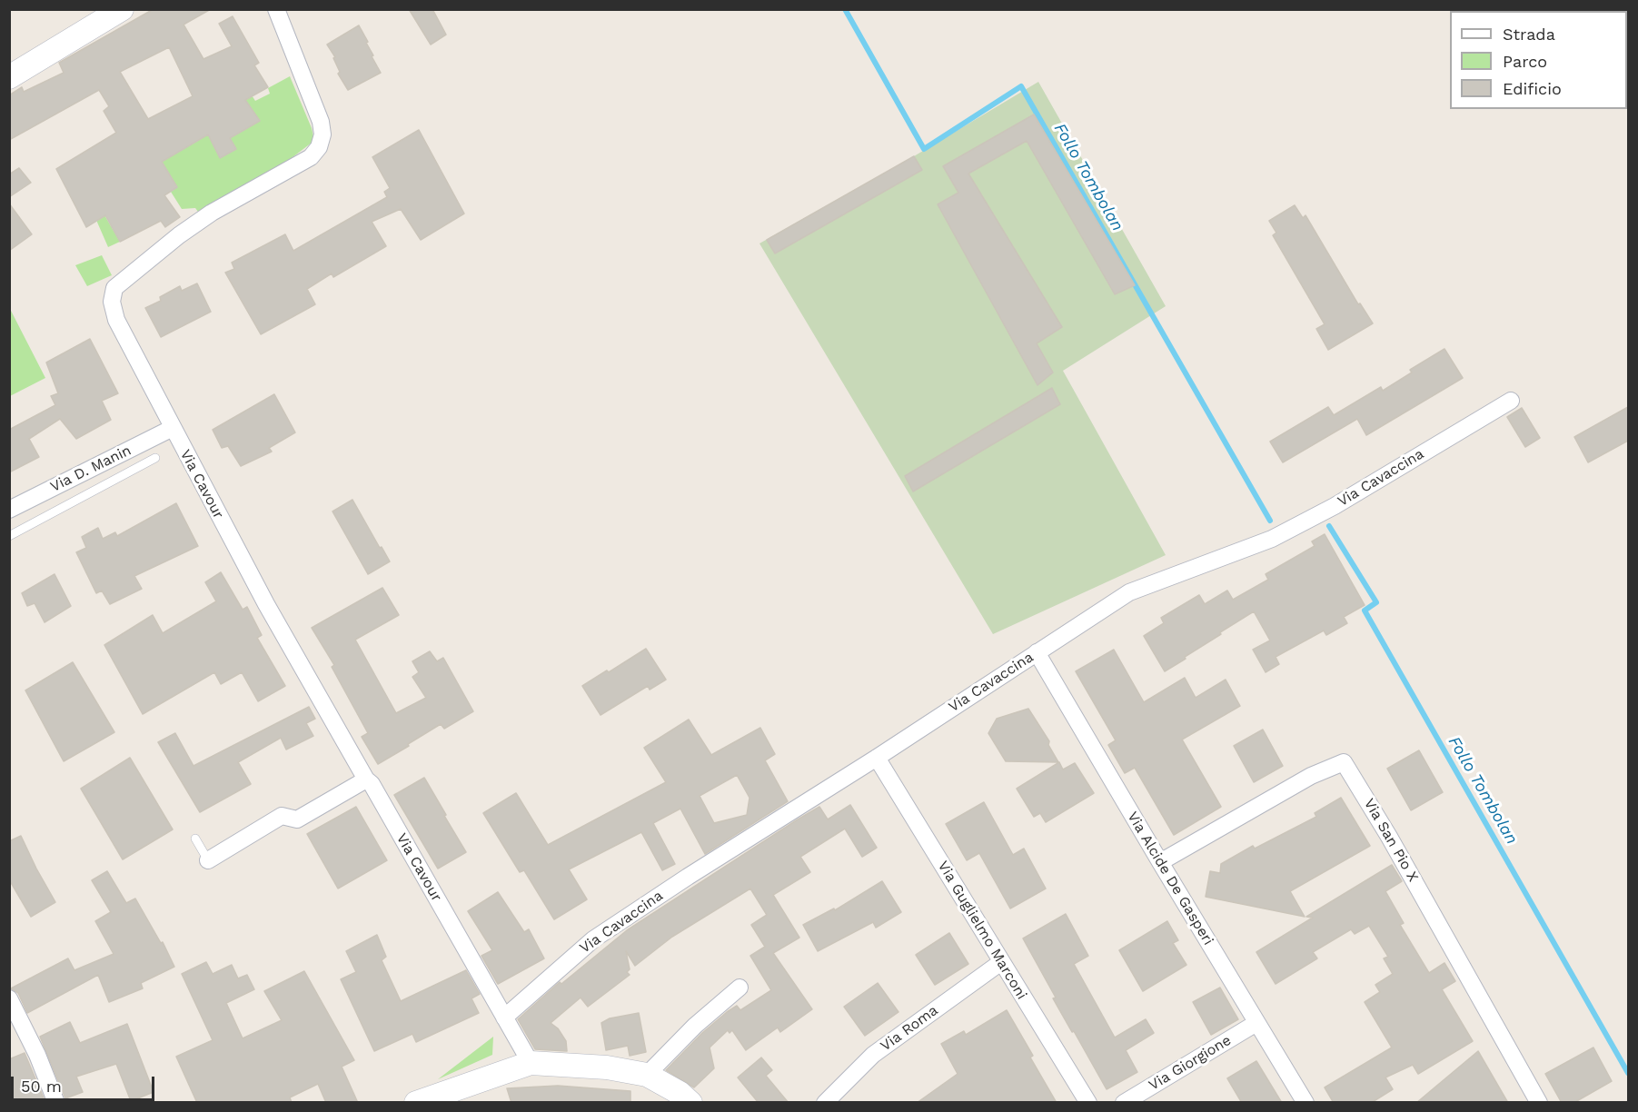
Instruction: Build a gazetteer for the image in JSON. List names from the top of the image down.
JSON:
{
  "streets": {
    "street": [
      "Via D. Manin",
      "Via Cavaccina",
      "Via Cavour",
      "Via San Pio X",
      "Via Alcide De Gasperi",
      "Via Guglielmo Marconi",
      "Via Roma",
      "Via Giorgione"
    ]
  },
  "crossings": [
    ["Via D. Manin", "Via Cavour"],
    ["Via Cavaccina", "Via Cavour"],
    ["Via Cavaccina", "Via Alcide De Gasperi"],
    ["Via Cavaccina", "Via Guglielmo Marconi"],
    ["Via San Pio X", "Via Alcide De Gasperi"],
    ["Via Alcide De Gasperi", "Via Giorgione"],
    ["Via Guglielmo Marconi", "Via Roma"]
  ],
  "water": ["Follo Tombolan"],
  "legend": ["Strada", "Parco", "Edificio"],
  "scale_bar": "50 m"
}
